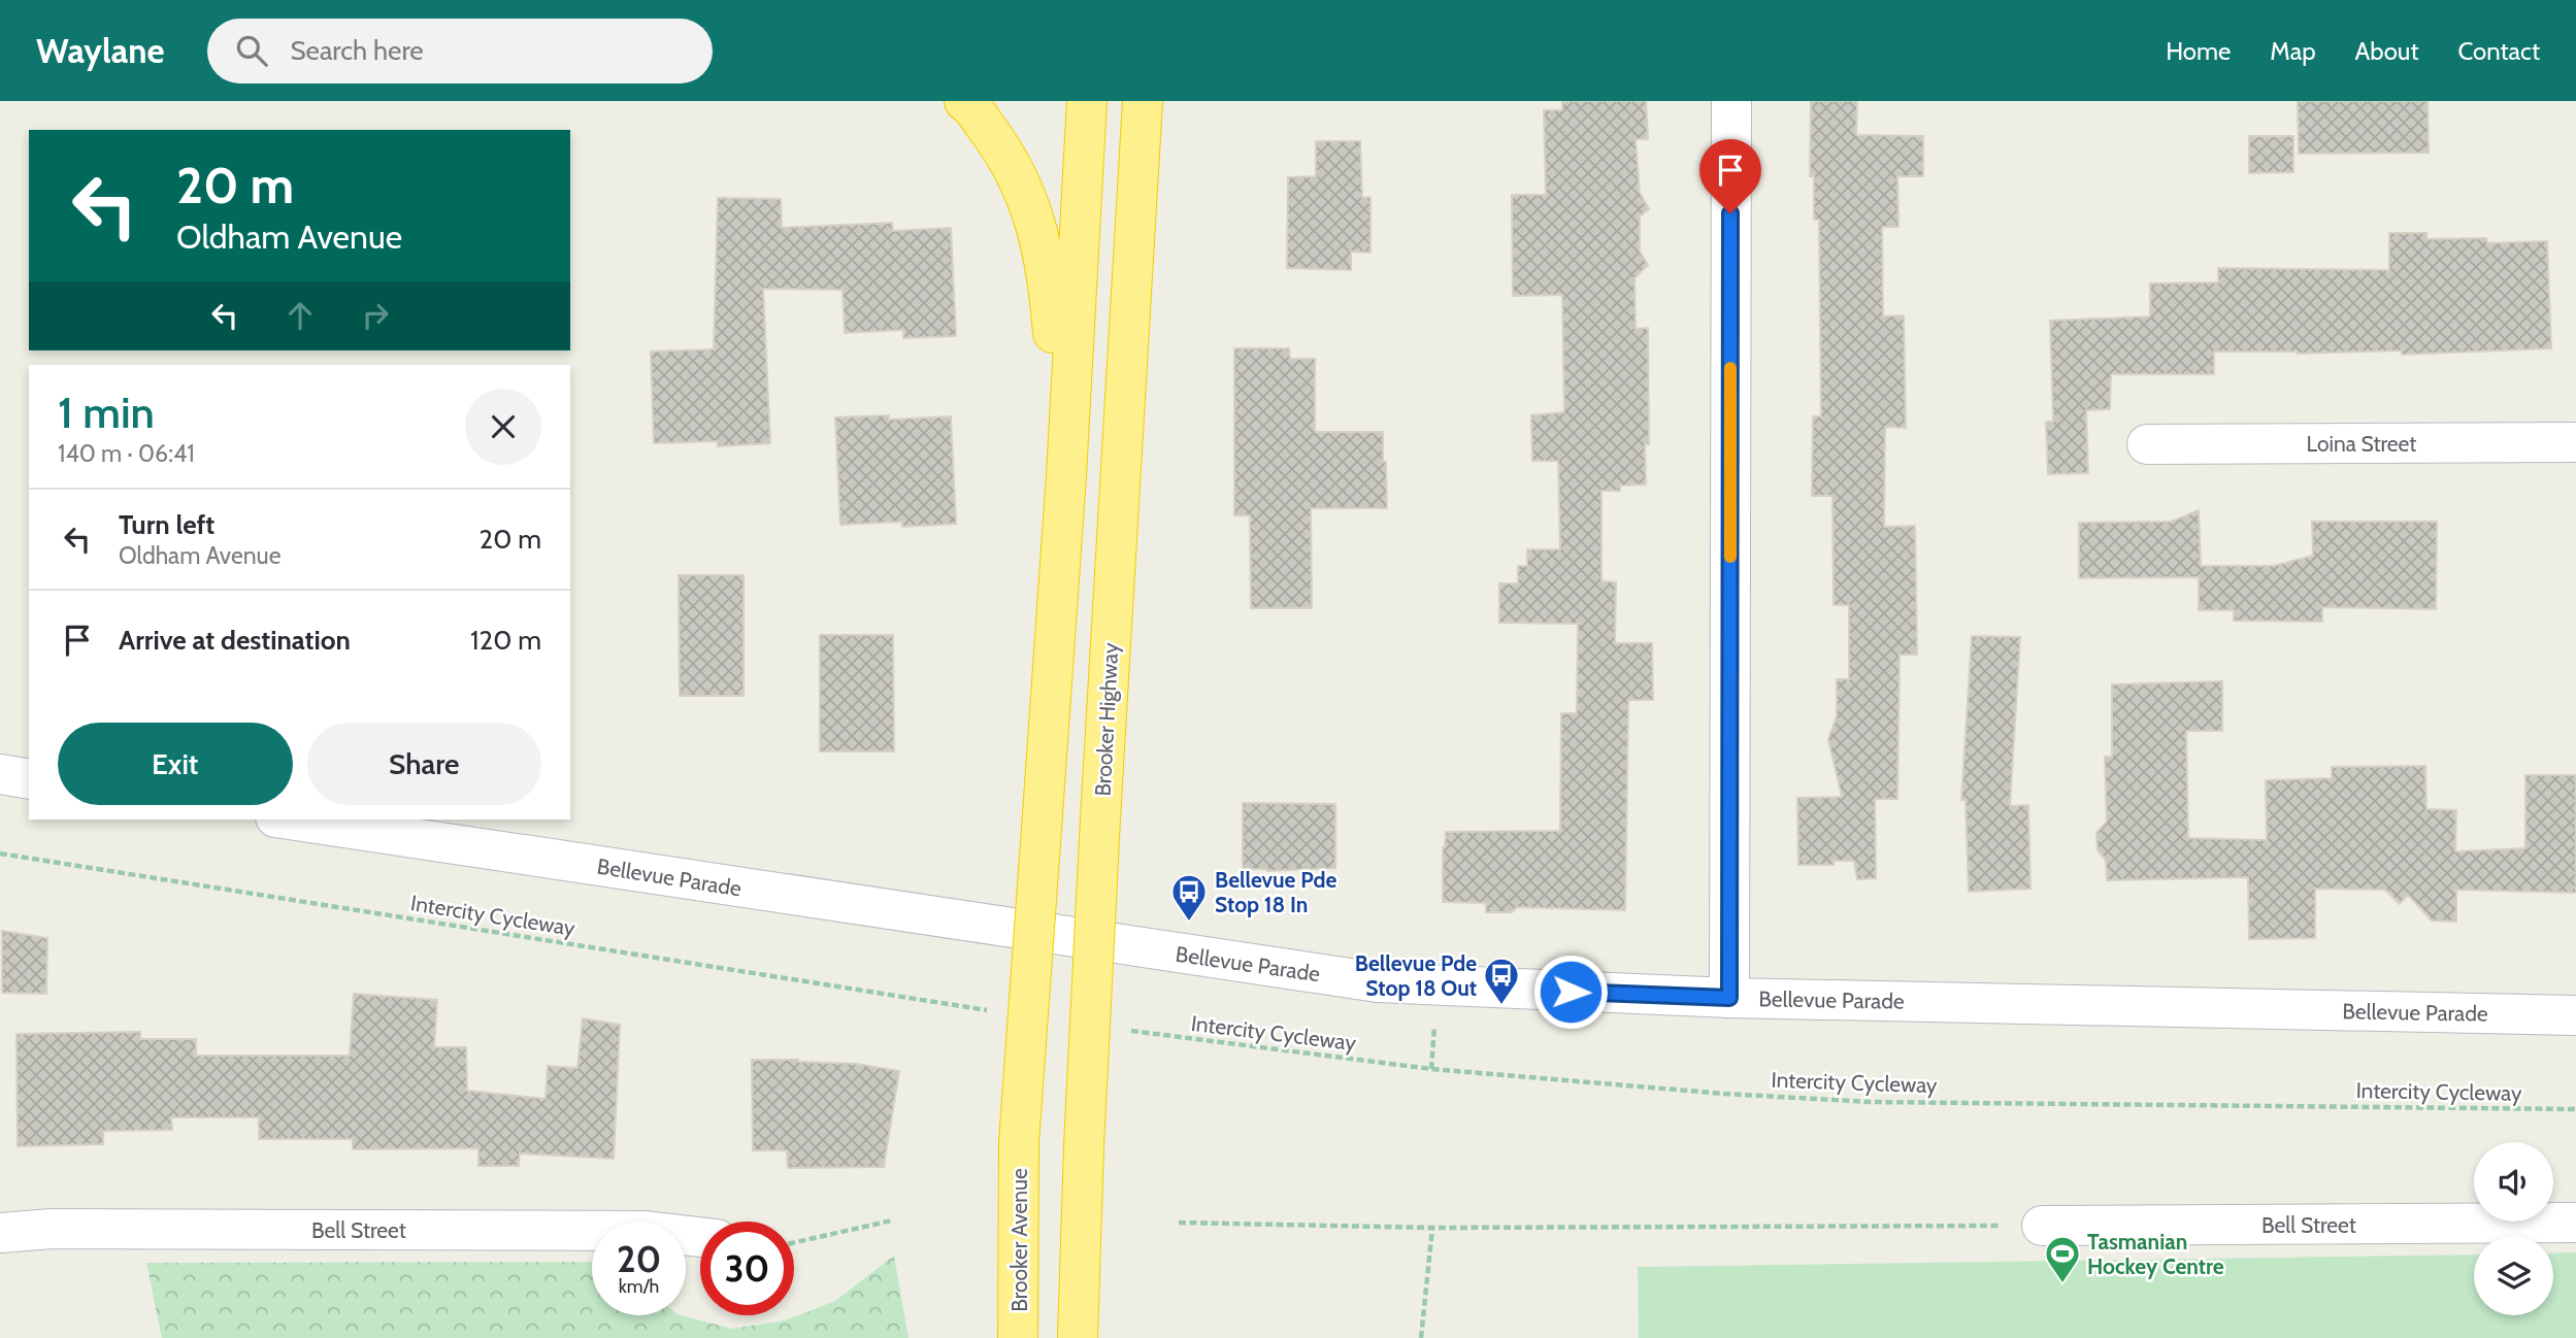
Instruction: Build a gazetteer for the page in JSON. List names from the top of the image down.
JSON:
{
  "streets": {
    "highway": ["Brooker Highway", "Brooker Avenue"],
    "street": ["Loina Street", "Bellevue Parade", "Bell Street"],
    "path": ["Intercity Cycleway"]
  },
  "places": {
    "bus stop": ["Bellevue Pde Stop 18 In", "Bellevue Pde Stop 18 Out"],
    "sports": ["Tasmanian Hockey Centre"]
  },
  "page": {
    "header": "Waylane",
    "search": "Search here",
    "nav": [
      "Home",
      "Map",
      "About",
      "Contact"
    ],
    "turn": ["20 m", "Oldham Avenue"],
    "heading": ["1 min", "140 m · 06:41"],
    "list": [
      {
        "name": "Turn left",
        "note": "Oldham Avenue",
        "value": "20 m"
      },
      {
        "name": "Arrive at destination",
        "value": "120 m"
      }
    ],
    "buttons": ["Exit", "Share"],
    "speed": "20 km/h",
    "limit": "30"
  }
}
